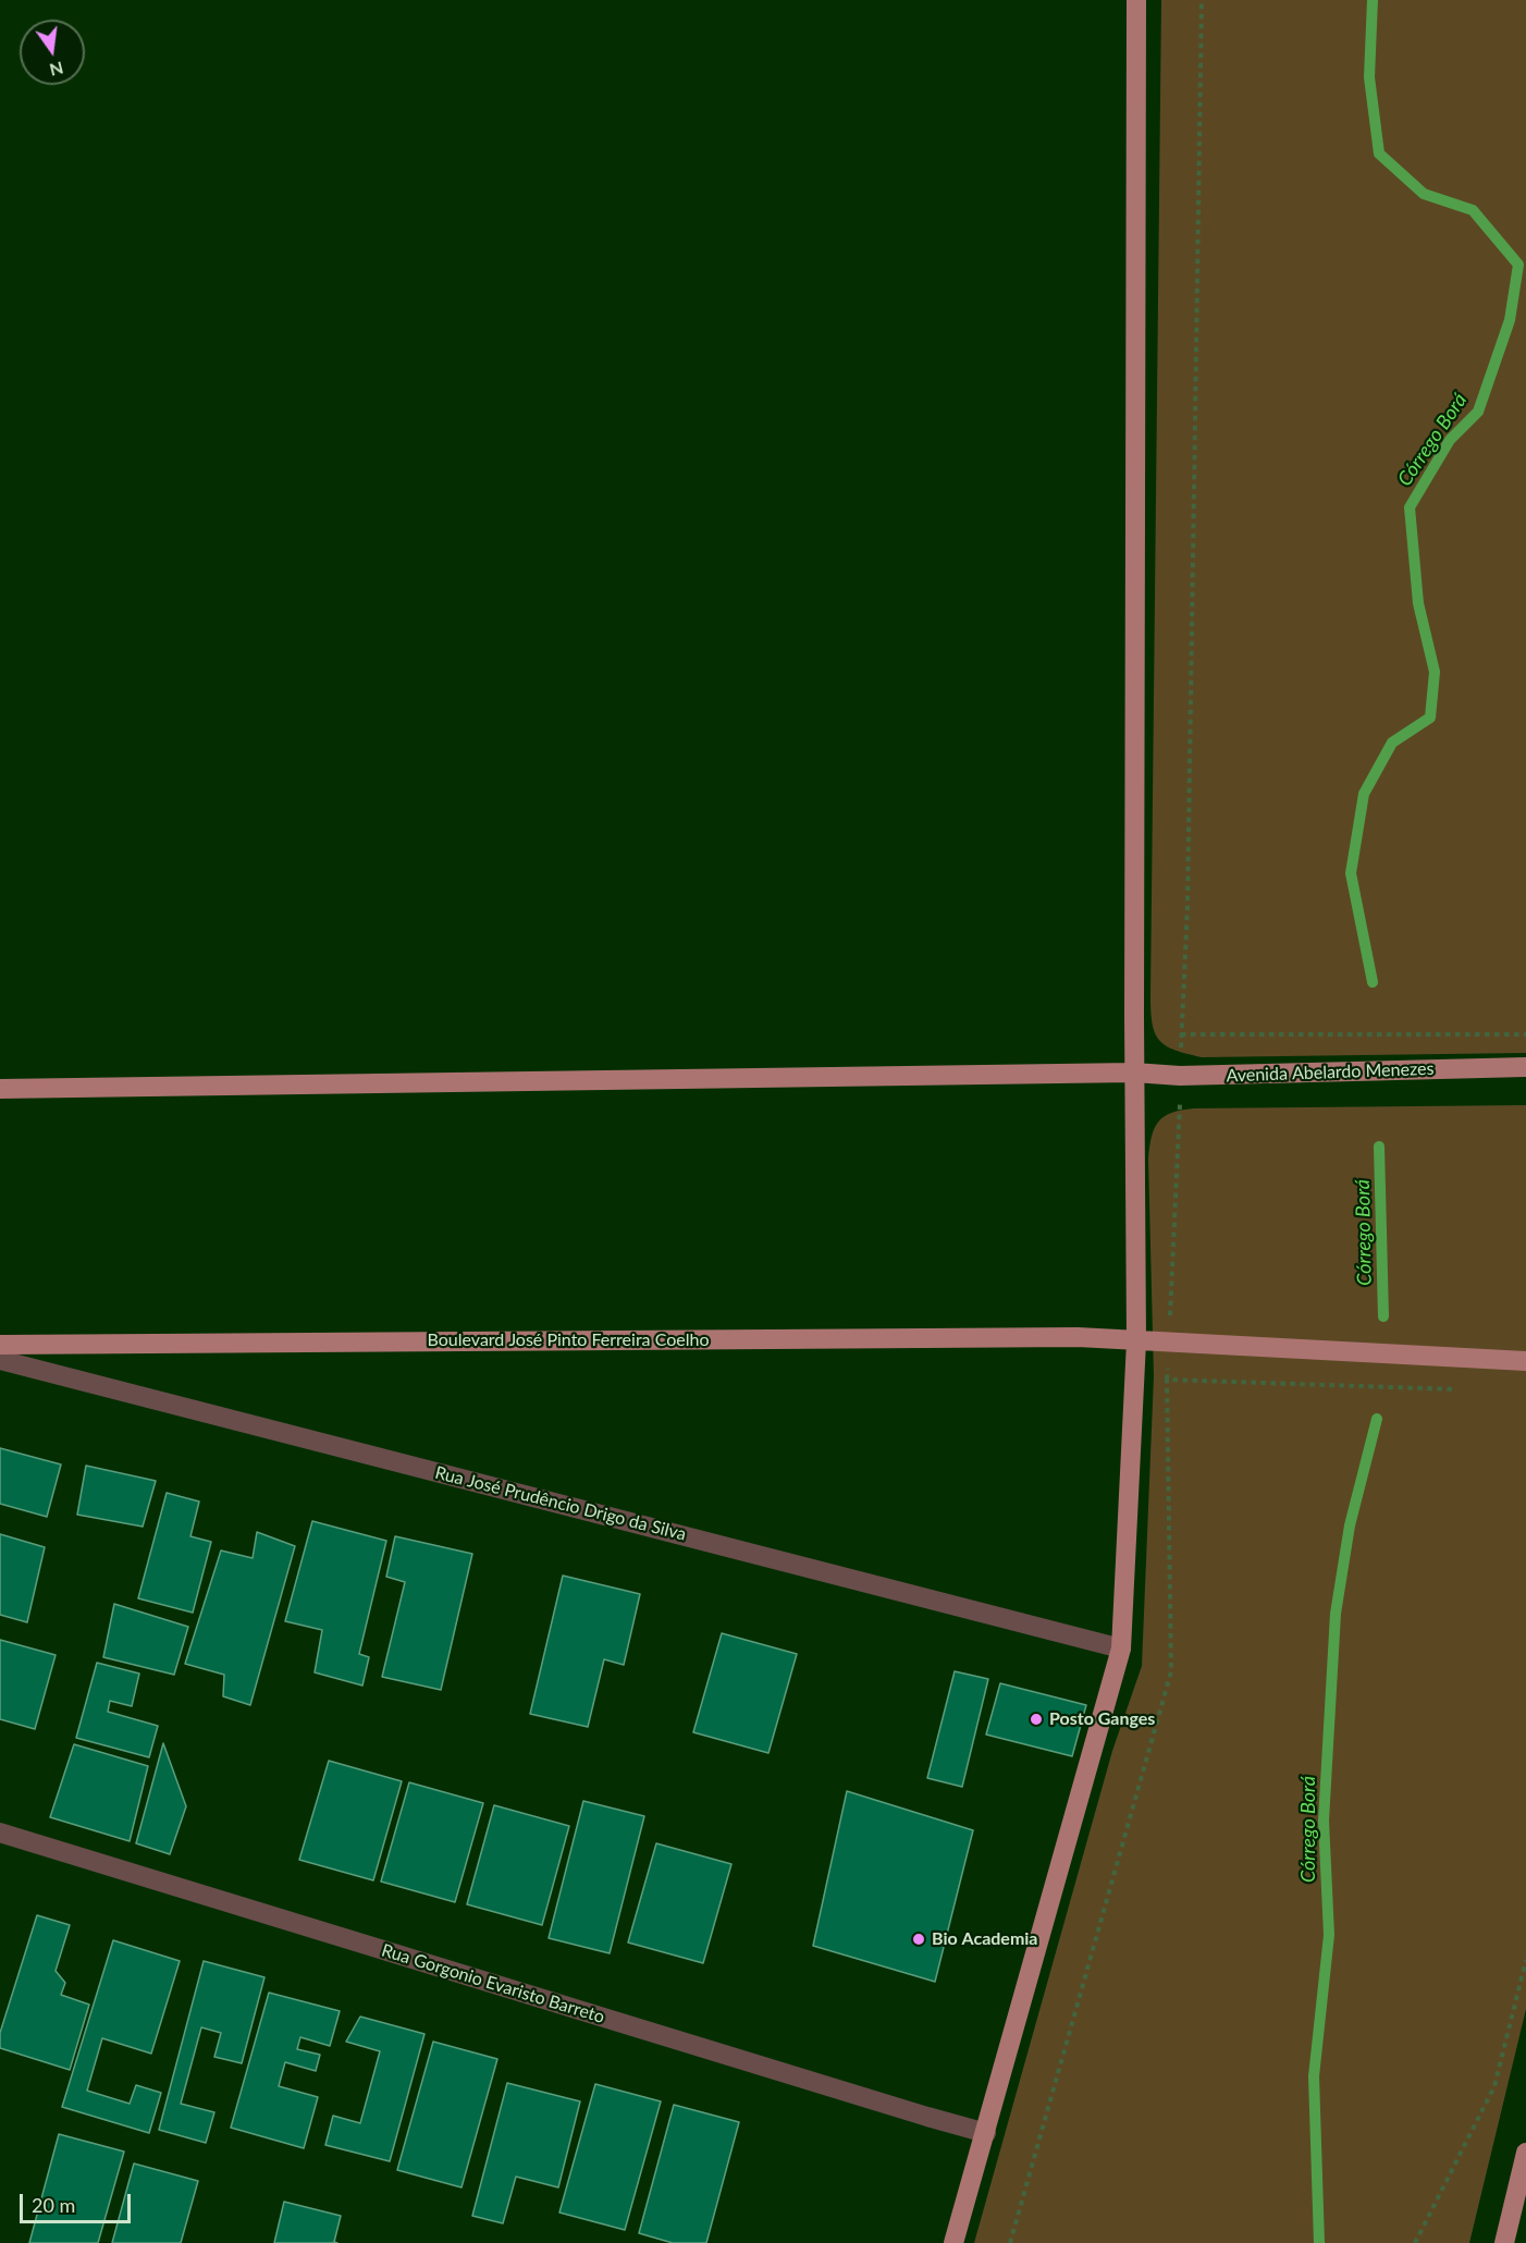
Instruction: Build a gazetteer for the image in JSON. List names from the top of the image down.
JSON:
{
  "streets": {
    "main road": ["Avenida Abelardo Menezes", "Boulevard José Pinto Ferreira Coelho"],
    "street": ["Rua José Prudêncio Drigo da Silva", "Rua Gorgonio Evaristo Barreto"]
  },
  "water": ["Córrego Borá"],
  "places": ["Posto Ganges", "Bio Academia"],
  "scale_bar": "20 m",
  "north": "bottom"
}
